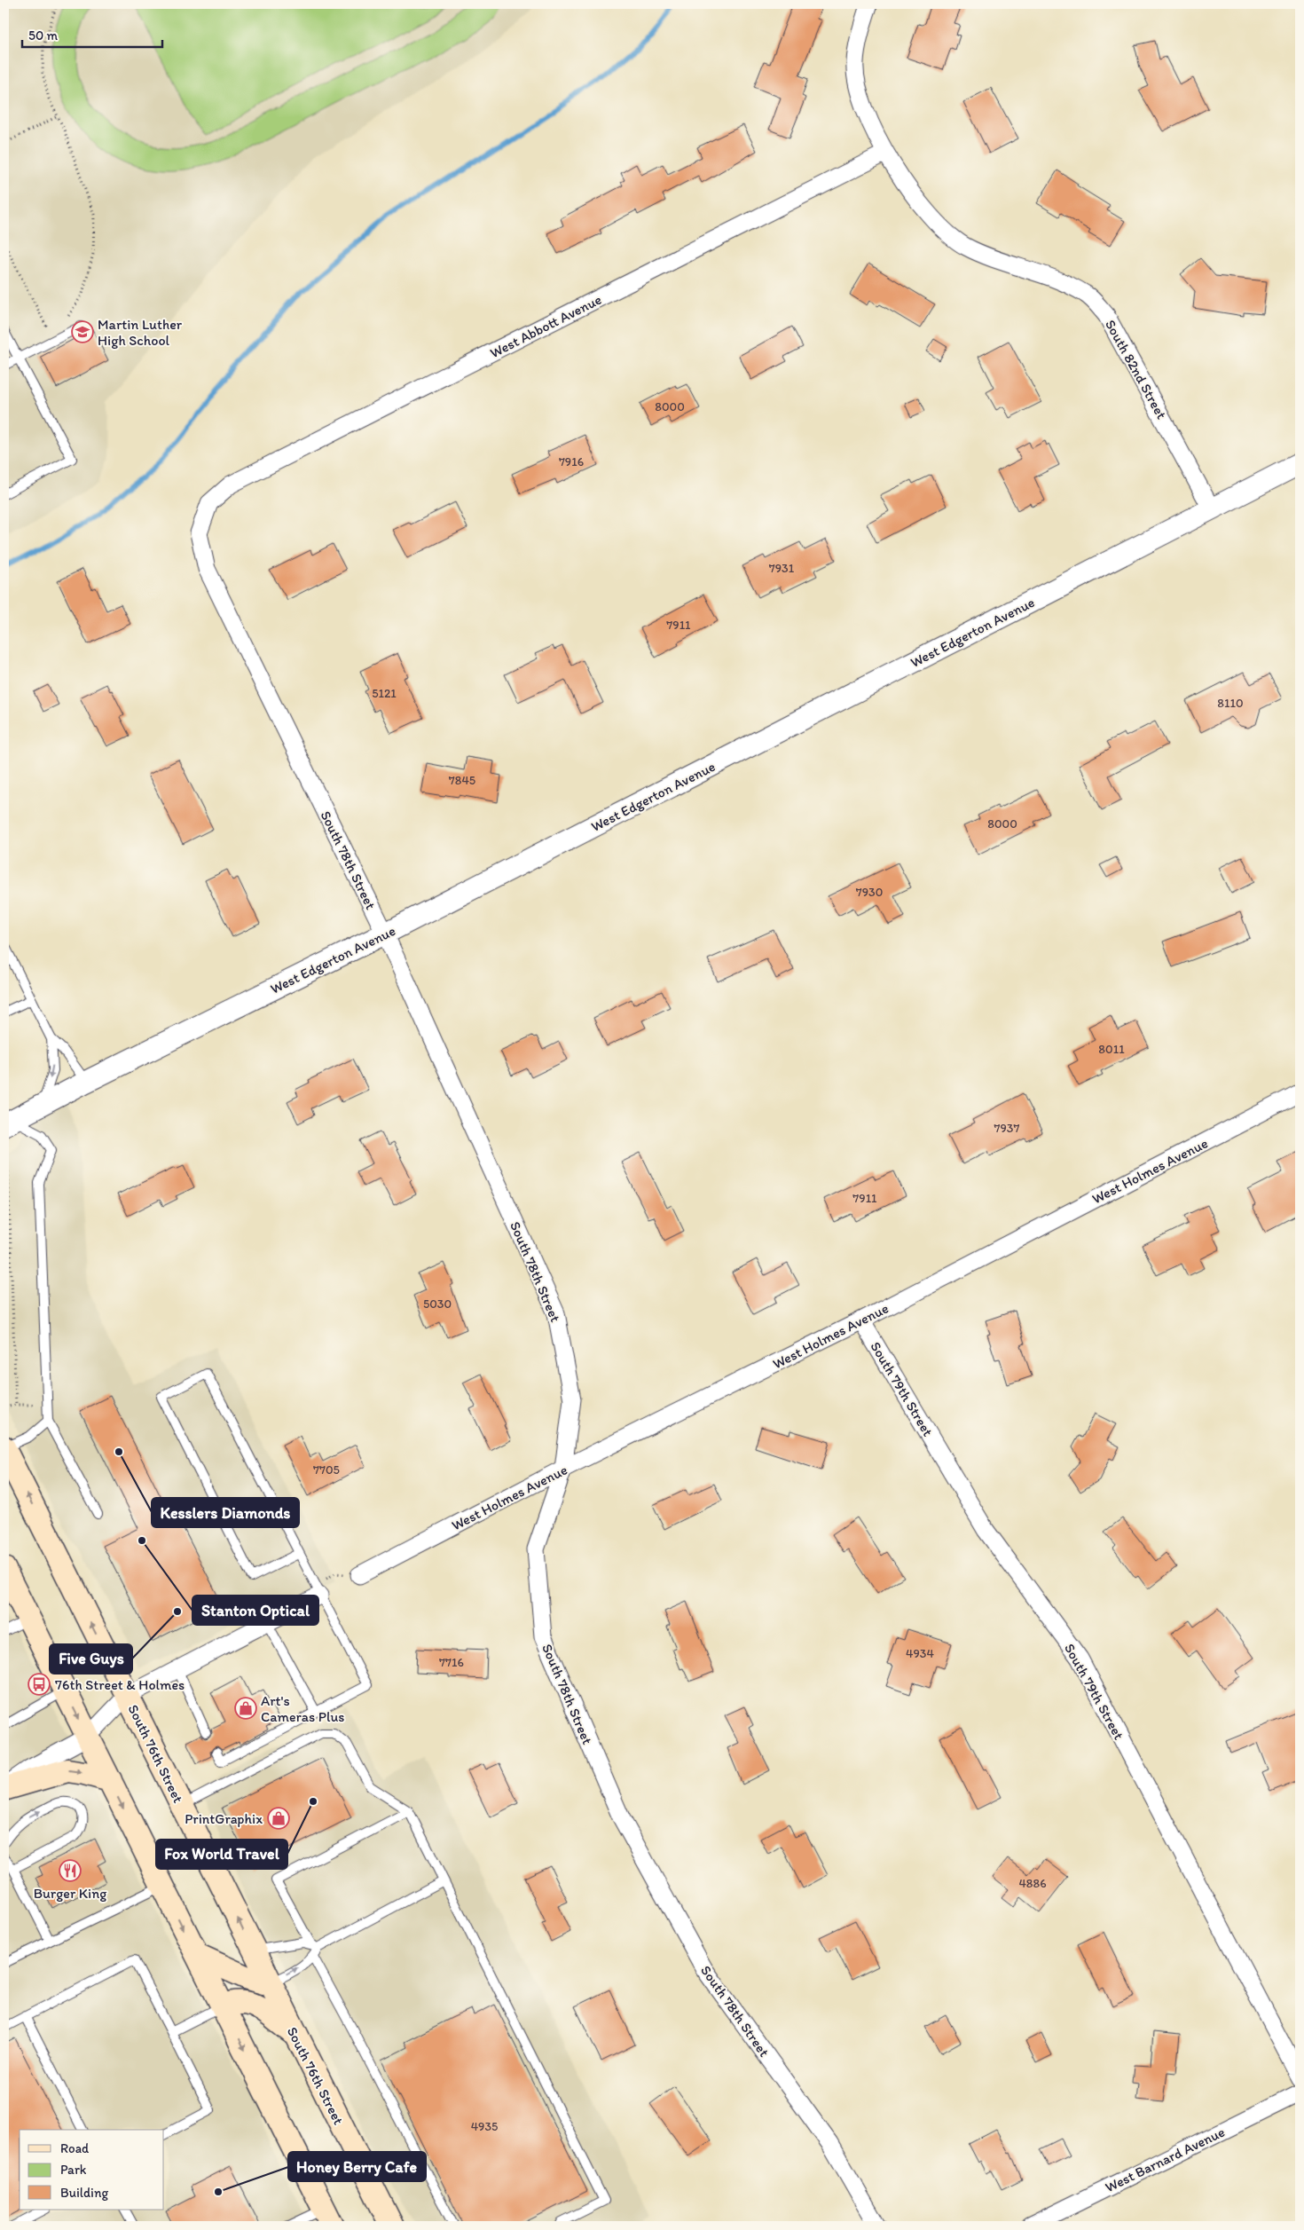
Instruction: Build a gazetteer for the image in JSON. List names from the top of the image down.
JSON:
{
  "streets": {
    "main road": ["South 76th Street"],
    "street": [
      "West Abbott Avenue",
      "South 82nd Street",
      "West Edgerton Avenue",
      "South 78th Street",
      "West Holmes Avenue",
      "South 79th Street",
      "West Barnard Avenue"
    ]
  },
  "crossings": [
    ["West Abbott Avenue", "South 82nd Street"],
    ["West Abbott Avenue", "South 78th Street"],
    ["South 82nd Street", "West Edgerton Avenue"],
    ["West Edgerton Avenue", "South 78th Street"],
    ["South 78th Street", "West Holmes Avenue"],
    ["West Holmes Avenue", "South 79th Street"]
  ],
  "places": {
    "school or university": ["Martin Luther High School"],
    "other": [
      "Kesslers Diamonds",
      "Stanton Optical",
      "Five Guys",
      "Fox World Travel",
      "Honey Berry Cafe"
    ],
    "bus stop": ["76th Street & Holmes"],
    "shop": ["Art's Cameras Plus", "PrintGraphix"],
    "restaurant": ["Burger King"]
  },
  "house_numbers": [
    "8000",
    "7916",
    "7931",
    "7911",
    "5121",
    "8110",
    "7845",
    "8000",
    "7930",
    "8011",
    "7937",
    "7911",
    "5030",
    "7705",
    "4934",
    "7716",
    "4886",
    "4935"
  ],
  "legend": ["Road", "Park", "Building"],
  "scale_bar": "50 m"
}
